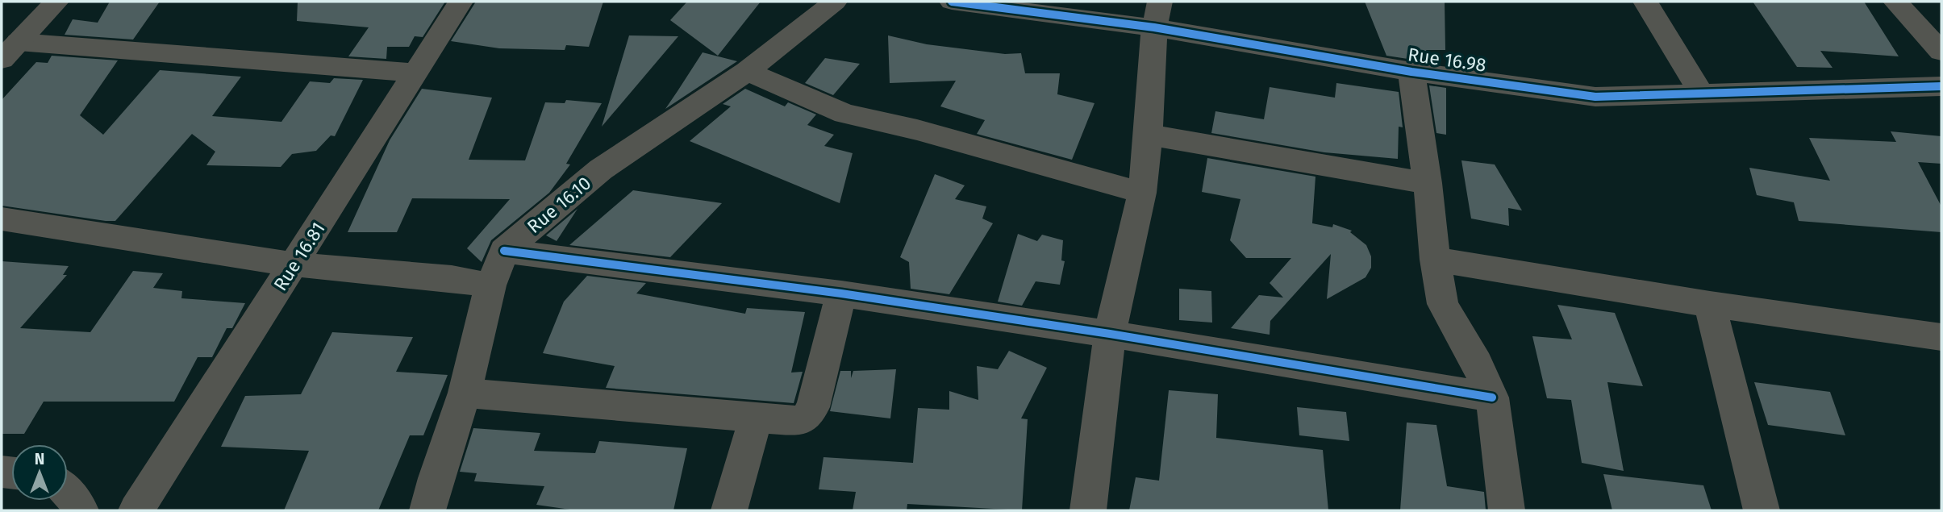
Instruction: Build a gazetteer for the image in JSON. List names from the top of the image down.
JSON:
{
  "streets": {
    "street": ["Rue 16.98", "Rue 16.10", "Rue 16.81"]
  },
  "north": "top"
}
